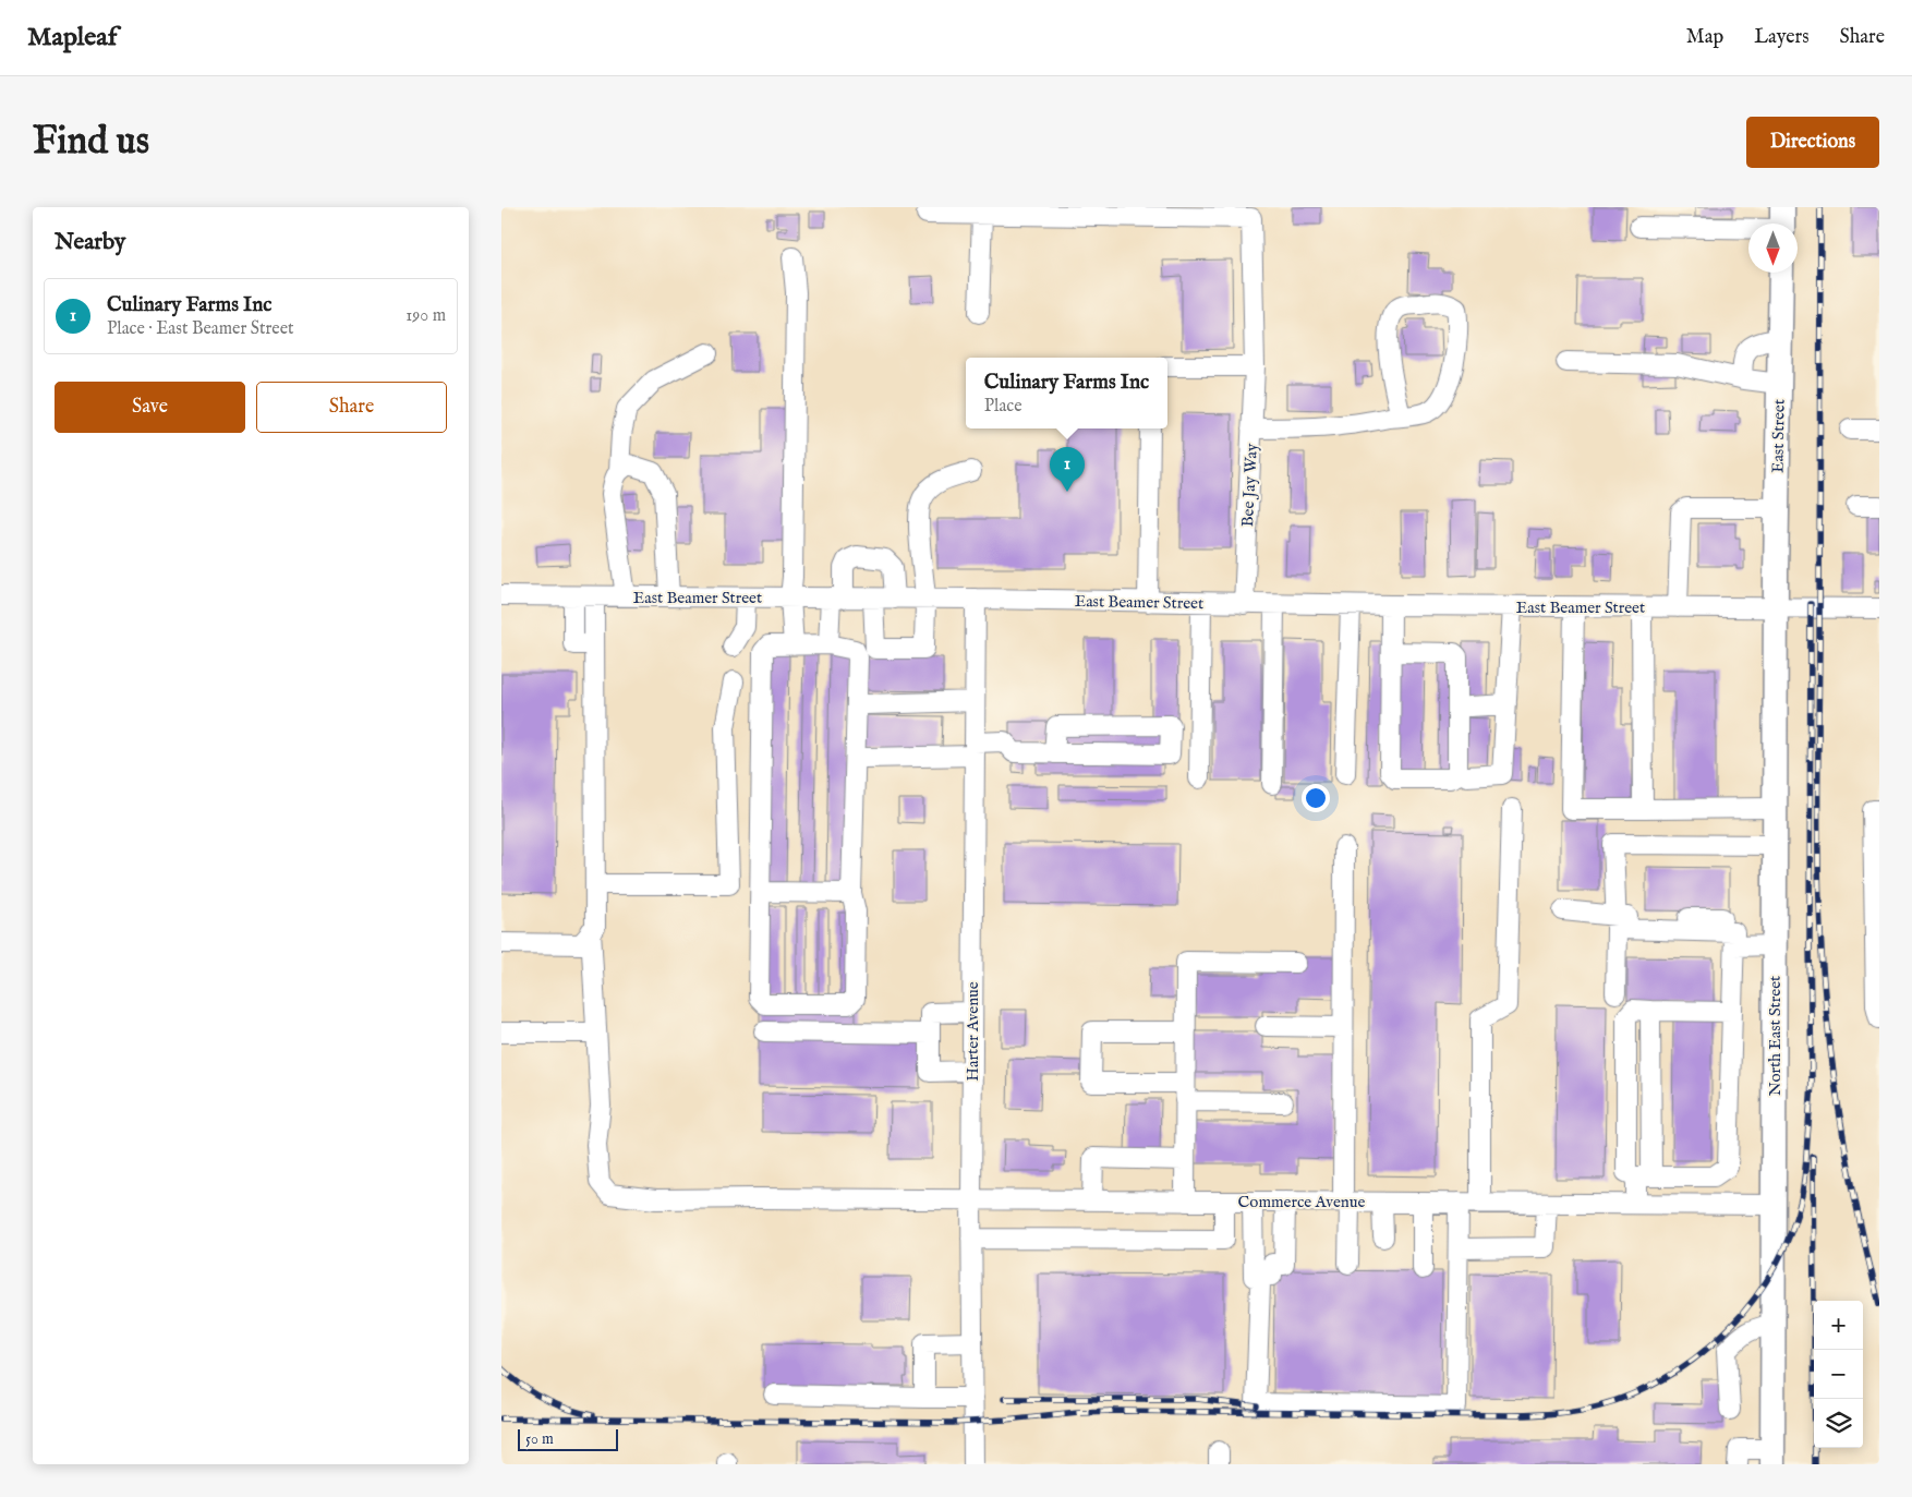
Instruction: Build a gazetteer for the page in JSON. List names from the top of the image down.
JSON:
{
  "streets": {
    "main road": ["East Street", "North East Street"],
    "street": [
      "Bee Jay Way",
      "East Beamer Street",
      "Harter Avenue",
      "Commerce Avenue"
    ]
  },
  "crossings": [
    ["East Street", "East Beamer Street"],
    ["East Street", "North East Street"],
    ["Bee Jay Way", "East Beamer Street"],
    ["East Beamer Street", "Harter Avenue"],
    ["East Beamer Street", "North East Street"],
    ["East Beamer Street", "Commerce Avenue"],
    ["Harter Avenue", "Commerce Avenue"],
    ["North East Street", "Commerce Avenue"]
  ],
  "scale_bar": "50 m",
  "north": "bottom",
  "page": {
    "header": "Mapleaf",
    "nav": ["Map", "Layers", "Share"],
    "buttons": [
      "Directions",
      ["Save", "Share"]
    ],
    "title": "Find us",
    "heading": "Nearby",
    "list": [
      {
        "mark": "1",
        "name": "Culinary Farms Inc",
        "note": "Place · East Beamer Street",
        "value": "190 m"
      }
    ],
    "popup": ["Culinary Farms Inc", "Place"],
    "pins": "1",
    "map_buttons": ["+", "−"],
    "scale": "50 m"
  }
}
